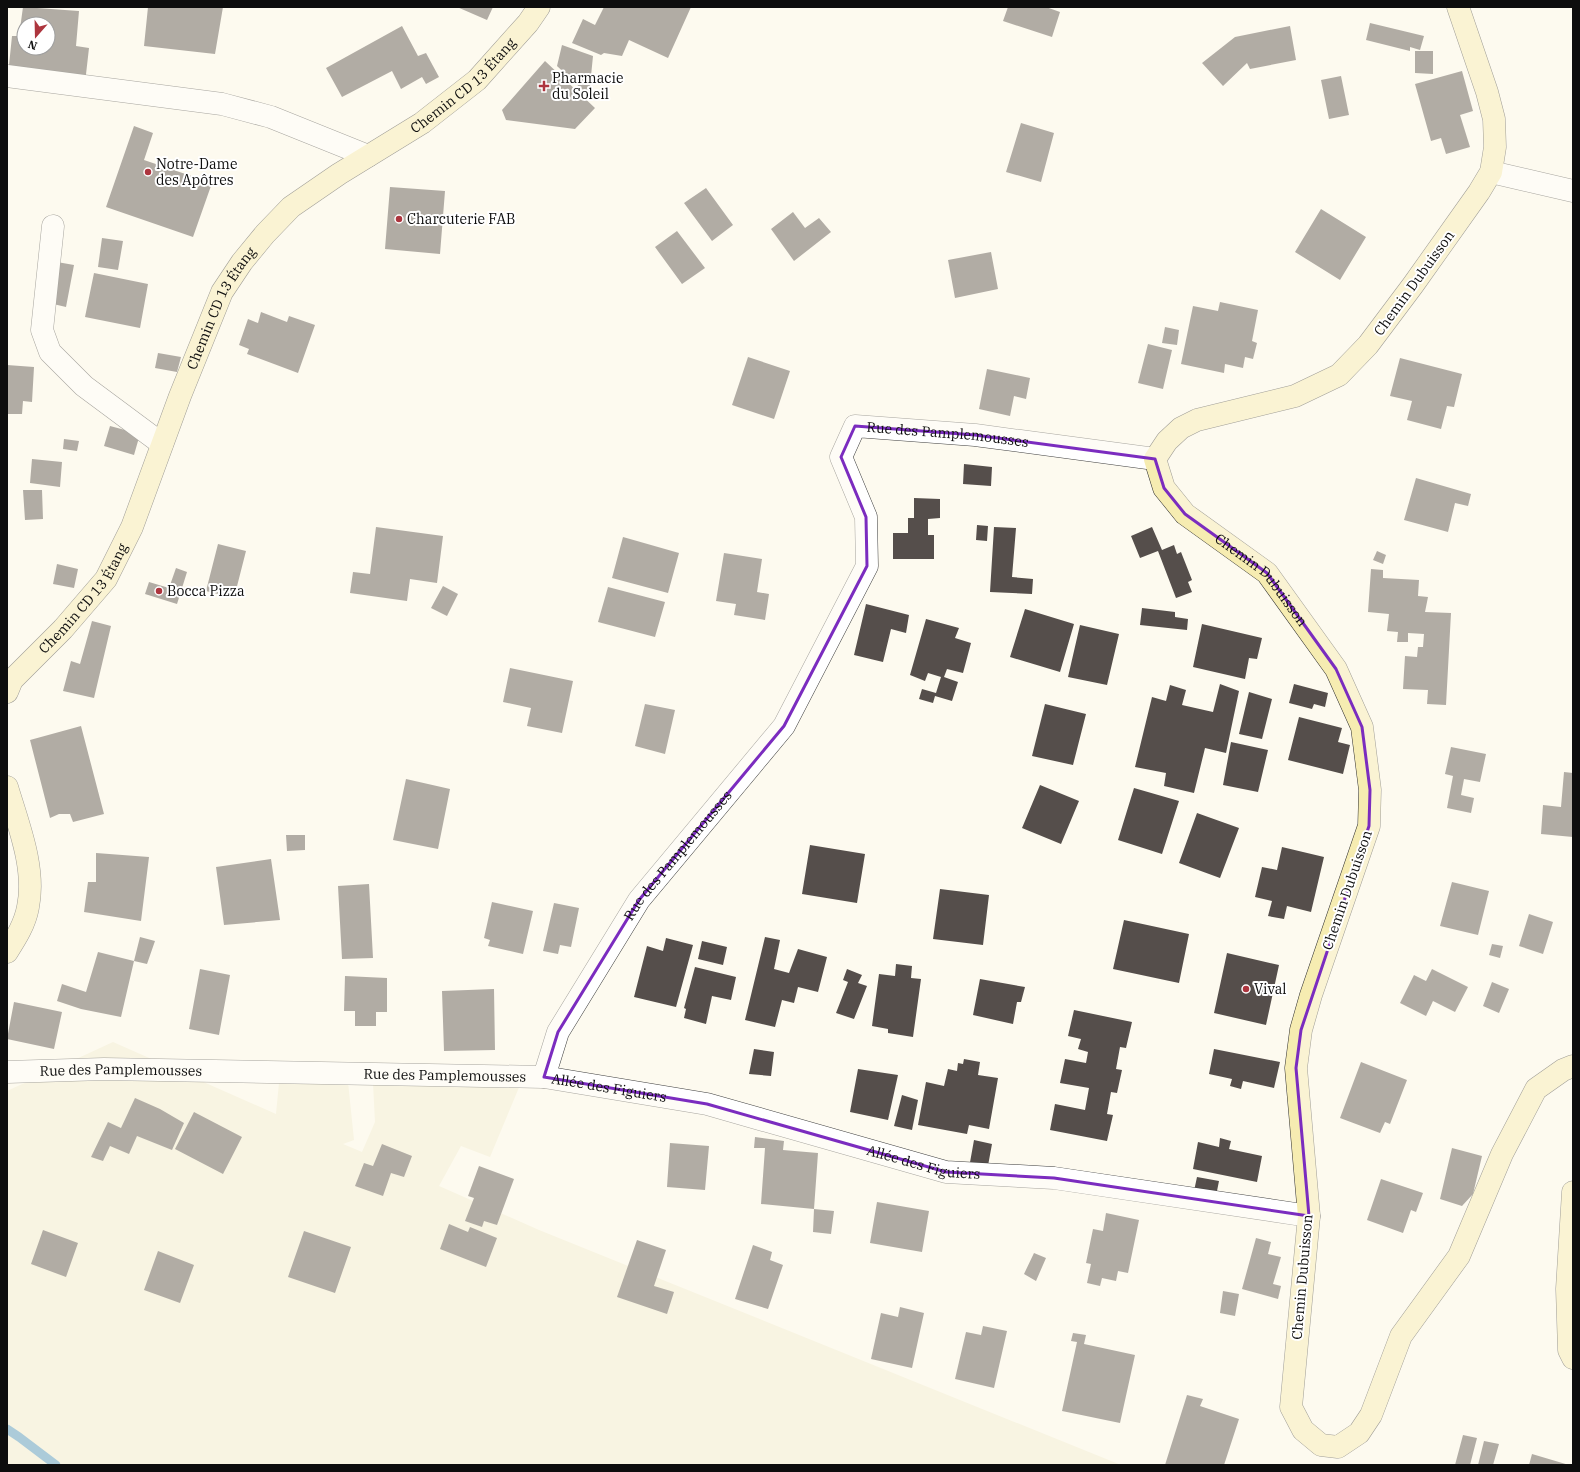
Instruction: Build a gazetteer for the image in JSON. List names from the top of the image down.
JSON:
{
  "streets": {
    "main road": ["Chemin CD 13 Étang", "Chemin Dubuisson"],
    "street": ["Rue des Pamplemousses", "Allée des Figuiers"]
  },
  "crossings": [
    ["Chemin Dubuisson", "Rue des Pamplemousses"],
    ["Chemin Dubuisson", "Allée des Figuiers"],
    ["Rue des Pamplemousses", "Allée des Figuiers"]
  ],
  "places": {
    "health": ["Pharmacie du Soleil"],
    "other": [
      "Notre-Dame des Apôtres",
      "Charcuterie FAB",
      "Bocca Pizza",
      "Vival"
    ]
  },
  "north": "bottom"
}
